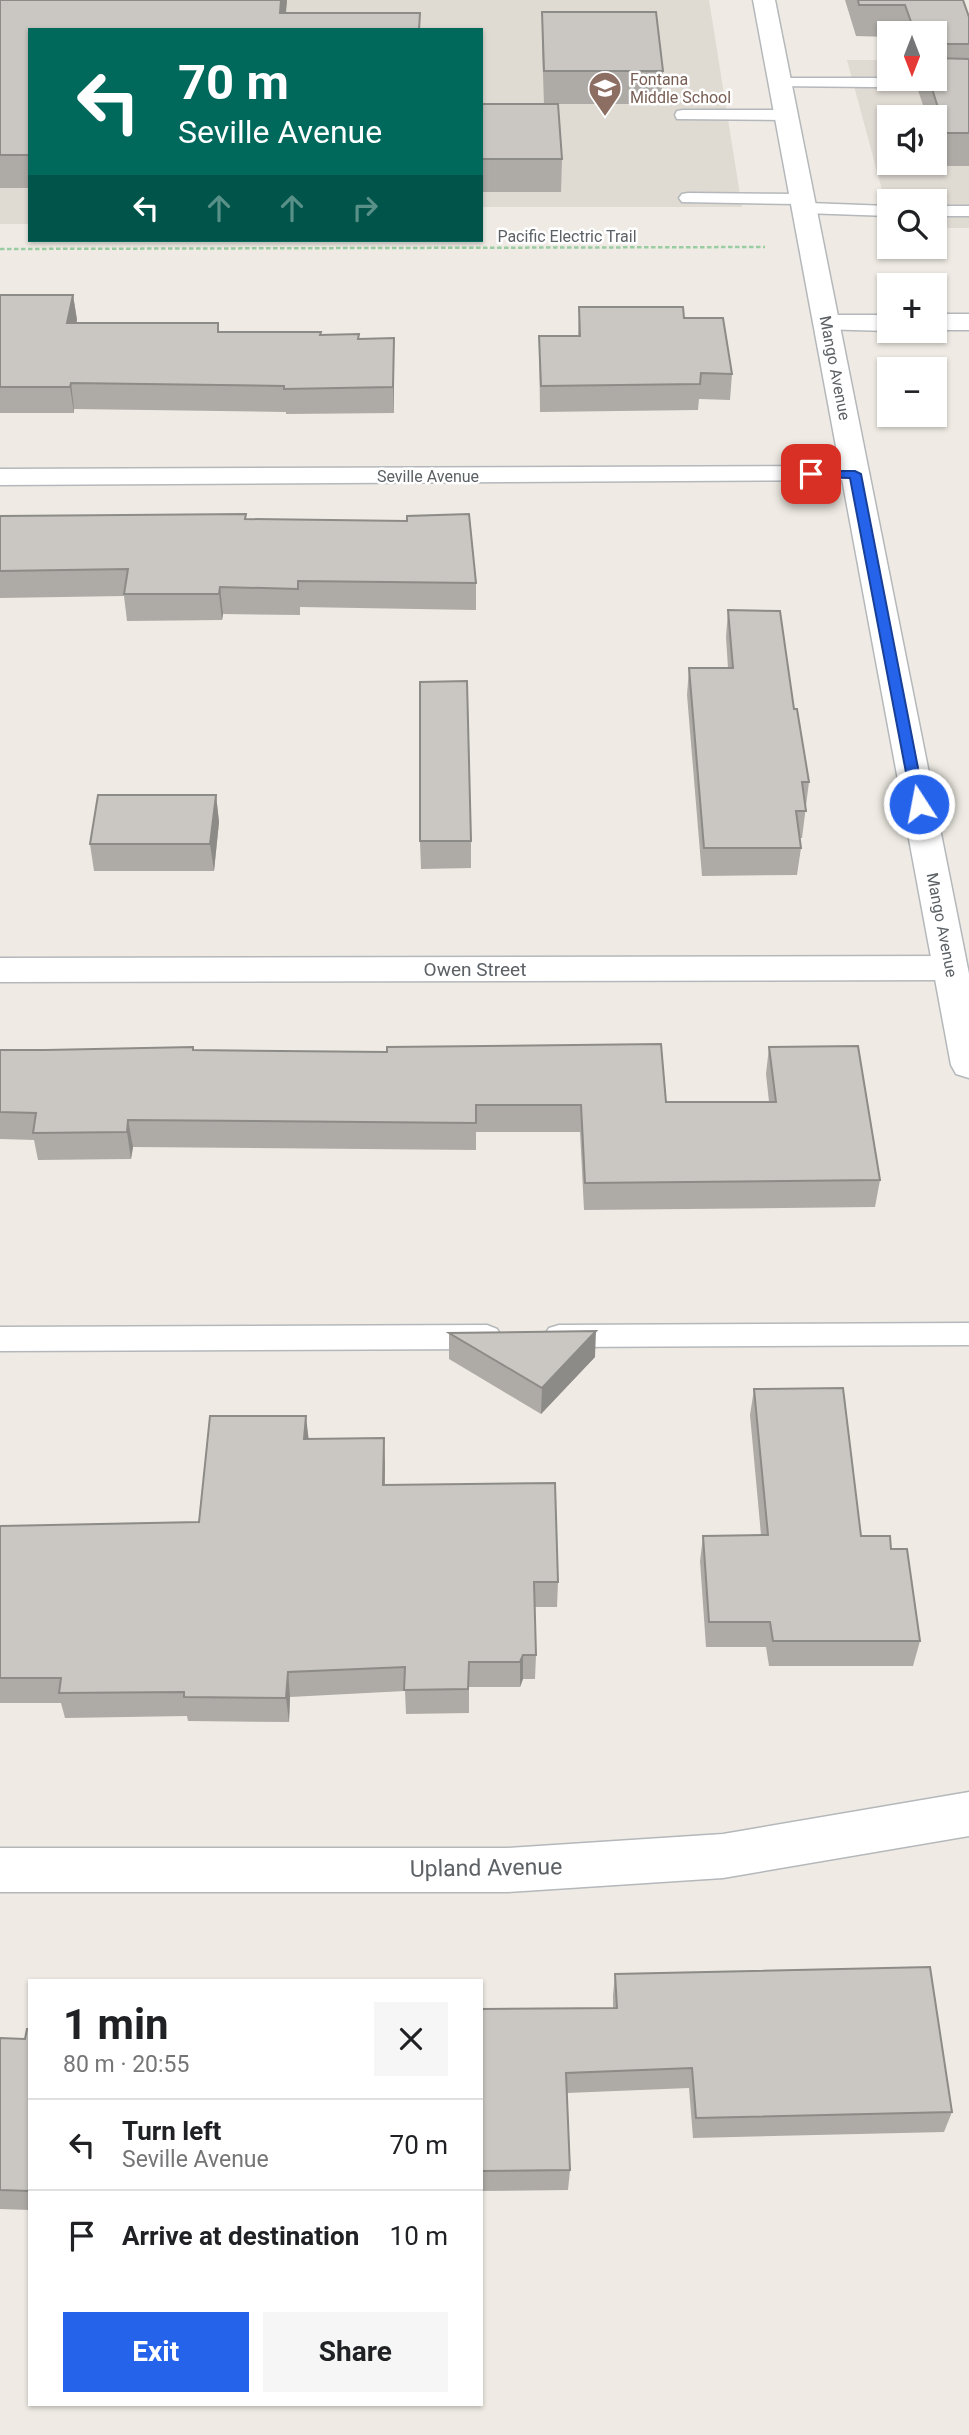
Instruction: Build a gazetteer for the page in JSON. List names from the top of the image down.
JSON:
{
  "streets": {
    "street": [
      "Mango Avenue",
      "Seville Avenue",
      "Owen Street",
      "Upland Avenue"
    ],
    "path": ["Pacific Electric Trail"]
  },
  "crossings": [
    ["Mango Avenue", "Seville Avenue"],
    ["Mango Avenue", "Owen Street"]
  ],
  "places": {
    "school or university": ["Fontana Middle School"]
  },
  "north": "bottom",
  "page": {
    "map_buttons": ["+", "−"],
    "turn": ["70 m", "Seville Avenue"],
    "heading": ["1 min", "80 m · 20:55"],
    "list": [
      {
        "name": "Turn left",
        "note": "Seville Avenue",
        "value": "70 m"
      },
      {
        "name": "Arrive at destination",
        "value": "10 m"
      }
    ],
    "buttons": ["Exit", "Share"]
  }
}
